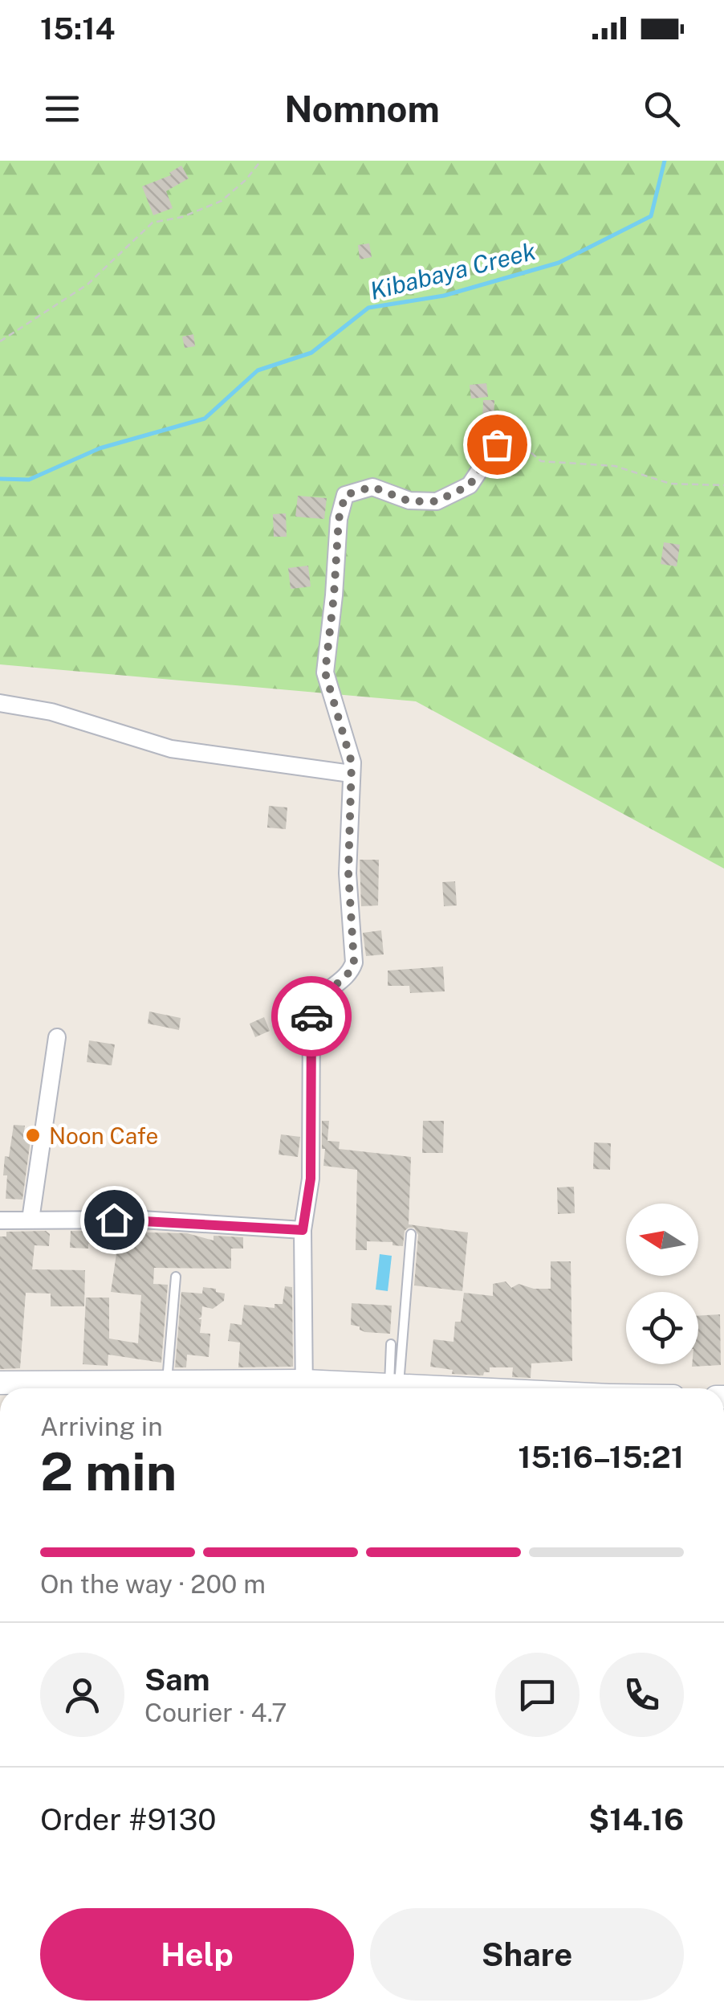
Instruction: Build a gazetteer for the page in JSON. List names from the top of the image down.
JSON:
{
  "water": ["Kibabaya Creek"],
  "places": ["Noon Cafe"],
  "north": "left",
  "page": {
    "status": "15:14",
    "header": "Nomnom",
    "heading": ["2 min", "Arriving in", "15:16–15:21"],
    "panel": [
      "Sam",
      "Courier · 4.7",
      "Order #9130",
      "$14.16"
    ],
    "bar": "On the way · 200 m",
    "buttons": ["Help", "Share"]
  }
}
